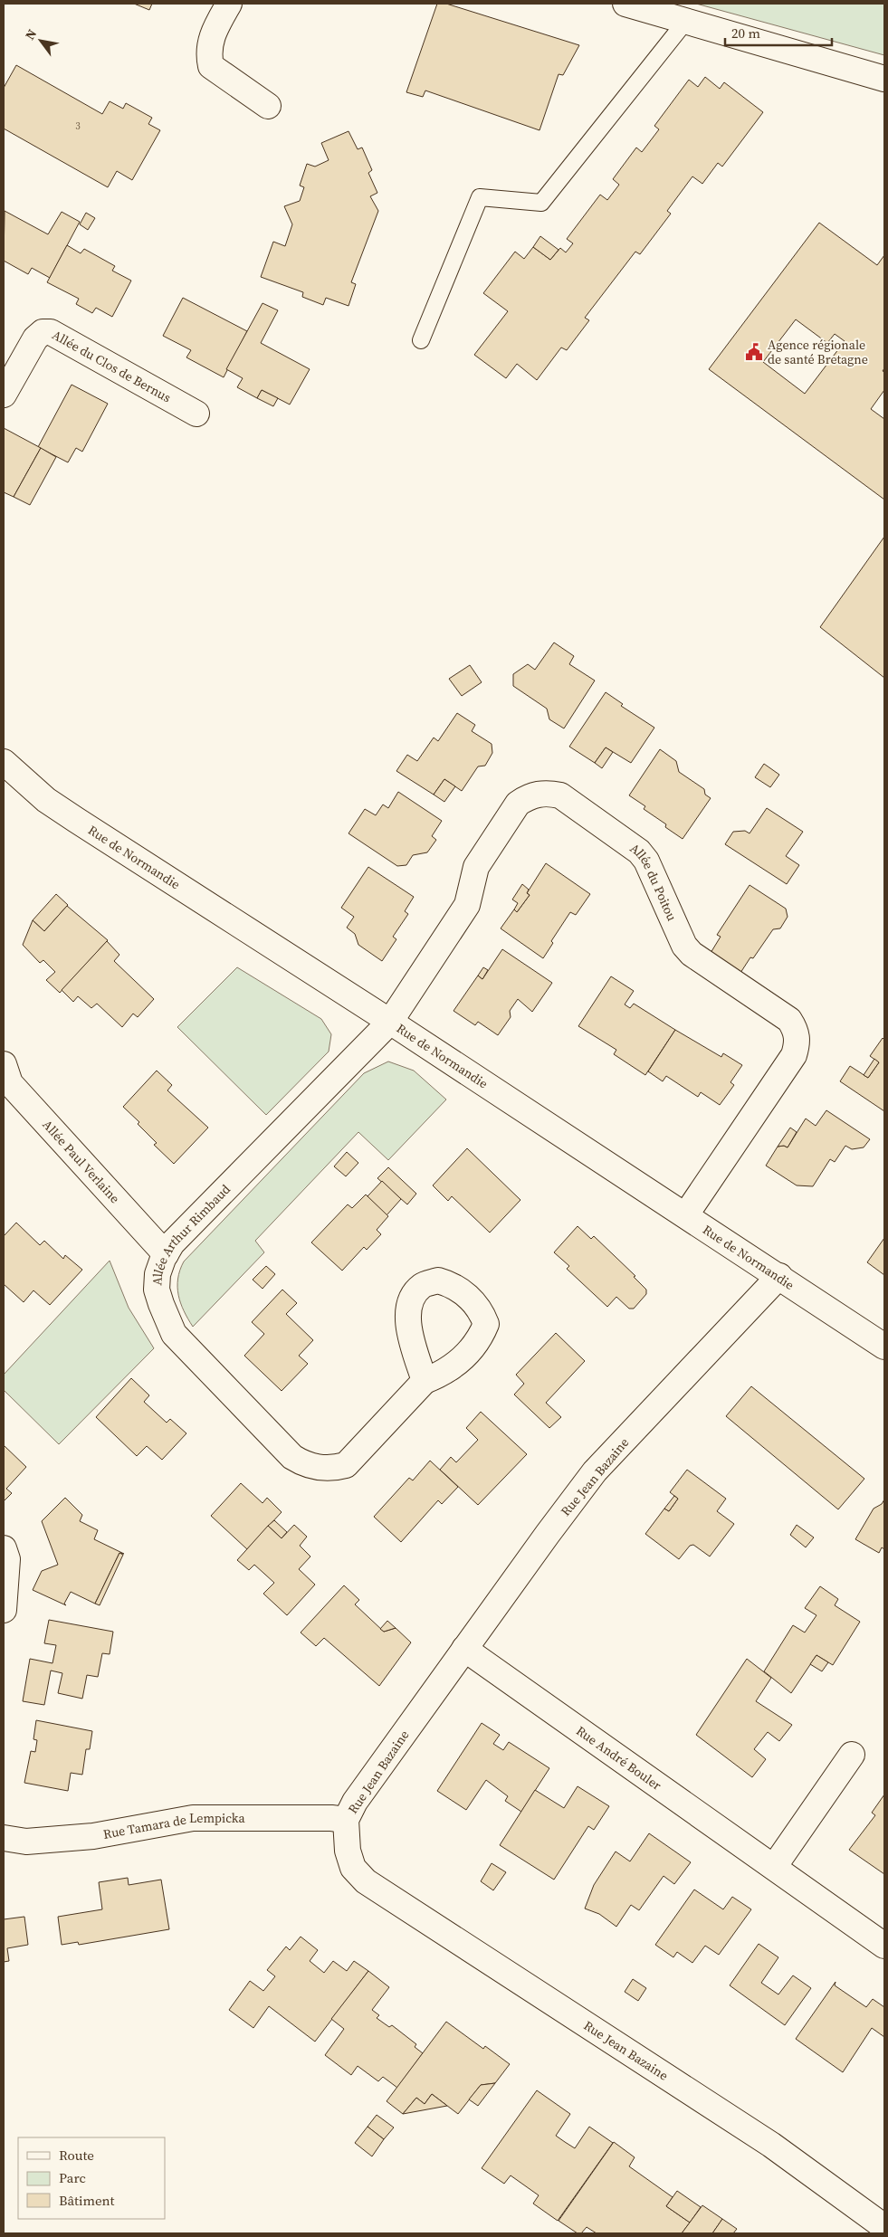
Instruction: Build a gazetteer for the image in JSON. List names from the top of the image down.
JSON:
{
  "streets": {
    "street": [
      "Allée du Clos de Bernus",
      "Rue de Normandie",
      "Allée du Poitou",
      "Allée Paul Verlaine",
      "Allée Arthur Rimbaud",
      "Rue Jean Bazaine",
      "Rue André Bouler",
      "Rue Tamara de Lempicka"
    ]
  },
  "crossings": [
    ["Rue de Normandie", "Allée du Poitou"],
    ["Rue de Normandie", "Allée Arthur Rimbaud"],
    ["Rue de Normandie", "Rue Jean Bazaine"],
    ["Allée du Poitou", "Allée Arthur Rimbaud"],
    ["Allée Paul Verlaine", "Allée Arthur Rimbaud"],
    ["Rue Jean Bazaine", "Rue André Bouler"],
    ["Rue Jean Bazaine", "Rue Tamara de Lempicka"]
  ],
  "places": {
    "public building": ["Agence régionale de santé Bretagne"]
  },
  "house_numbers": ["3"],
  "legend": ["Route", "Parc", "Bâtiment"],
  "scale_bar": "20 m",
  "north": "top left"
}
